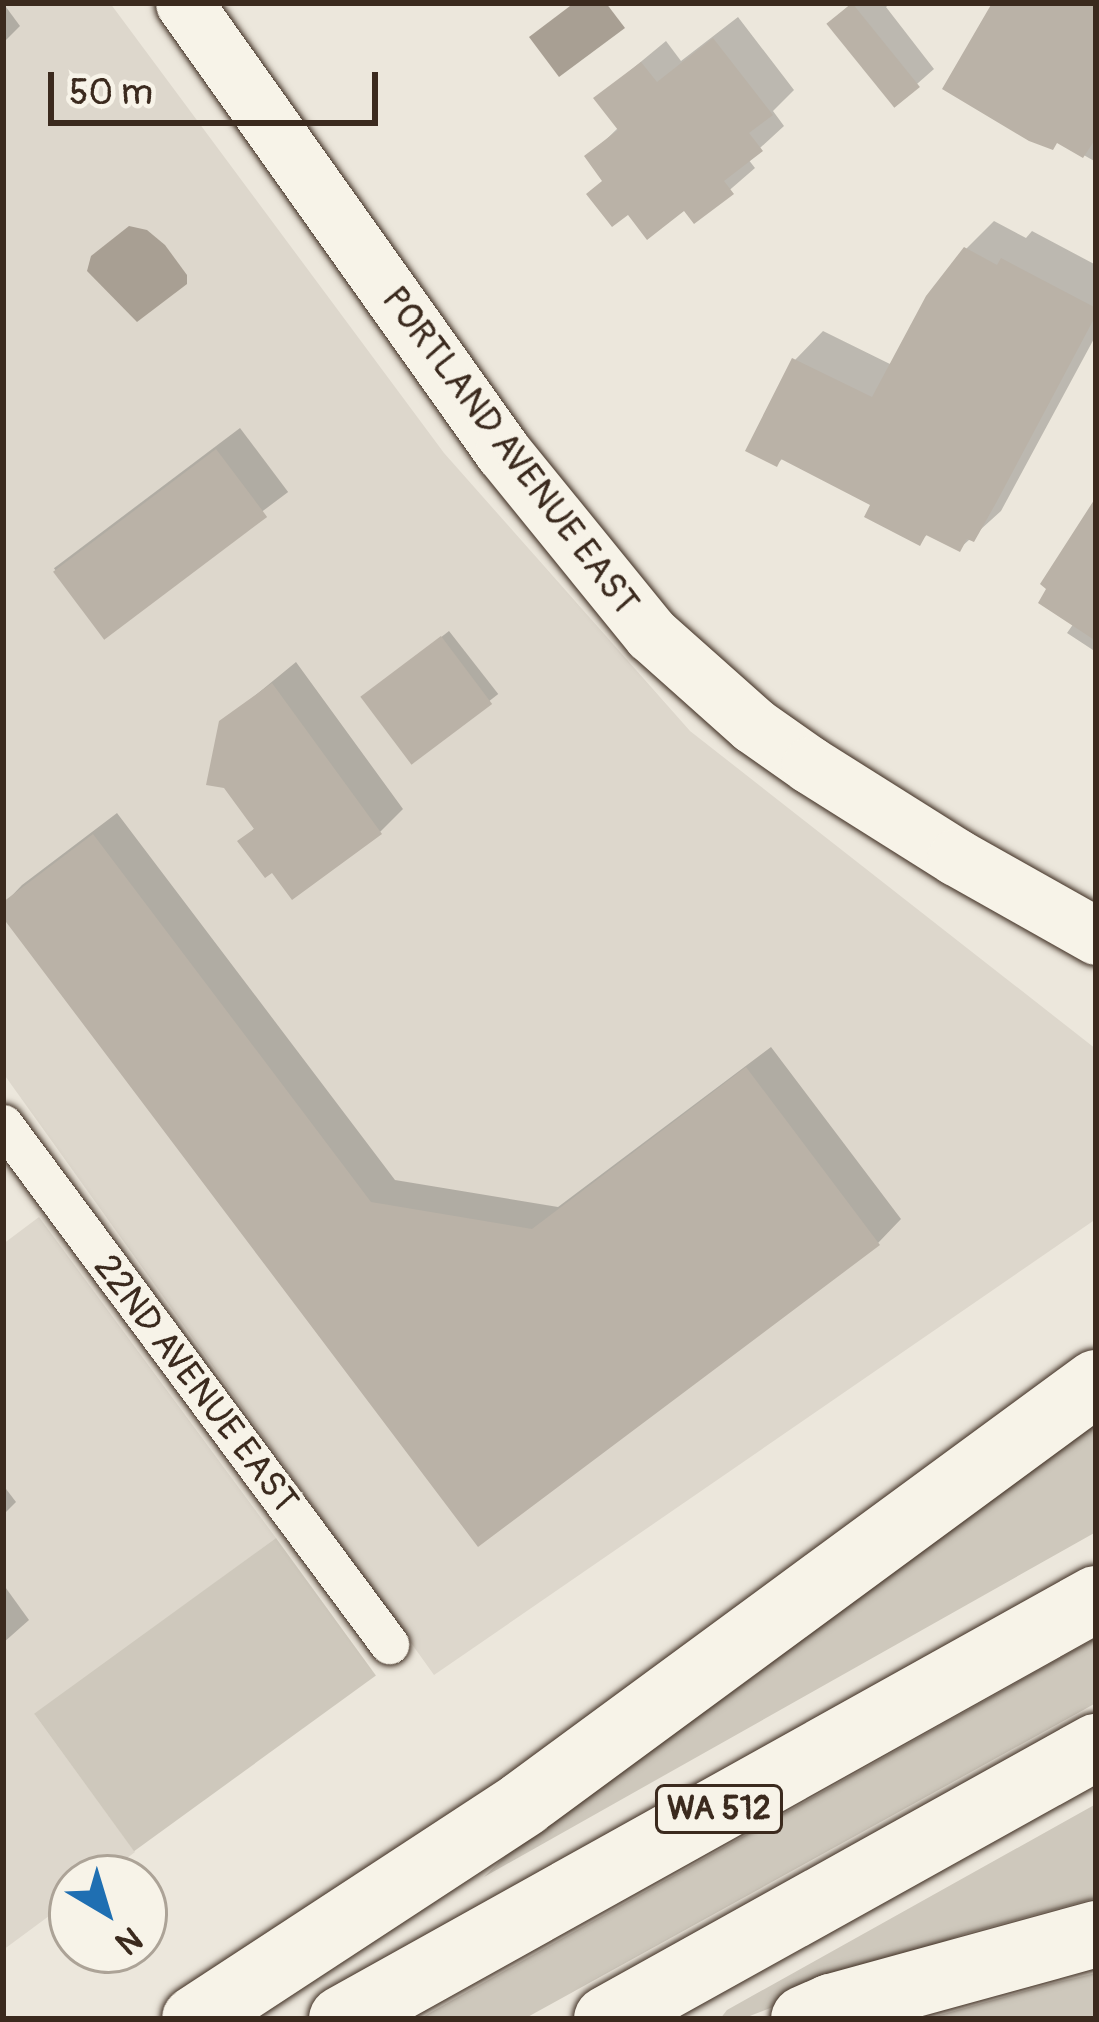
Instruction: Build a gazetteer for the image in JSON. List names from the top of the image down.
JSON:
{
  "streets": {
    "highway": ["WA 512"],
    "main road": ["PORTLAND AVENUE EAST"],
    "street": ["22ND AVENUE EAST"]
  },
  "scale_bar": "50 m",
  "north": "bottom right"
}
